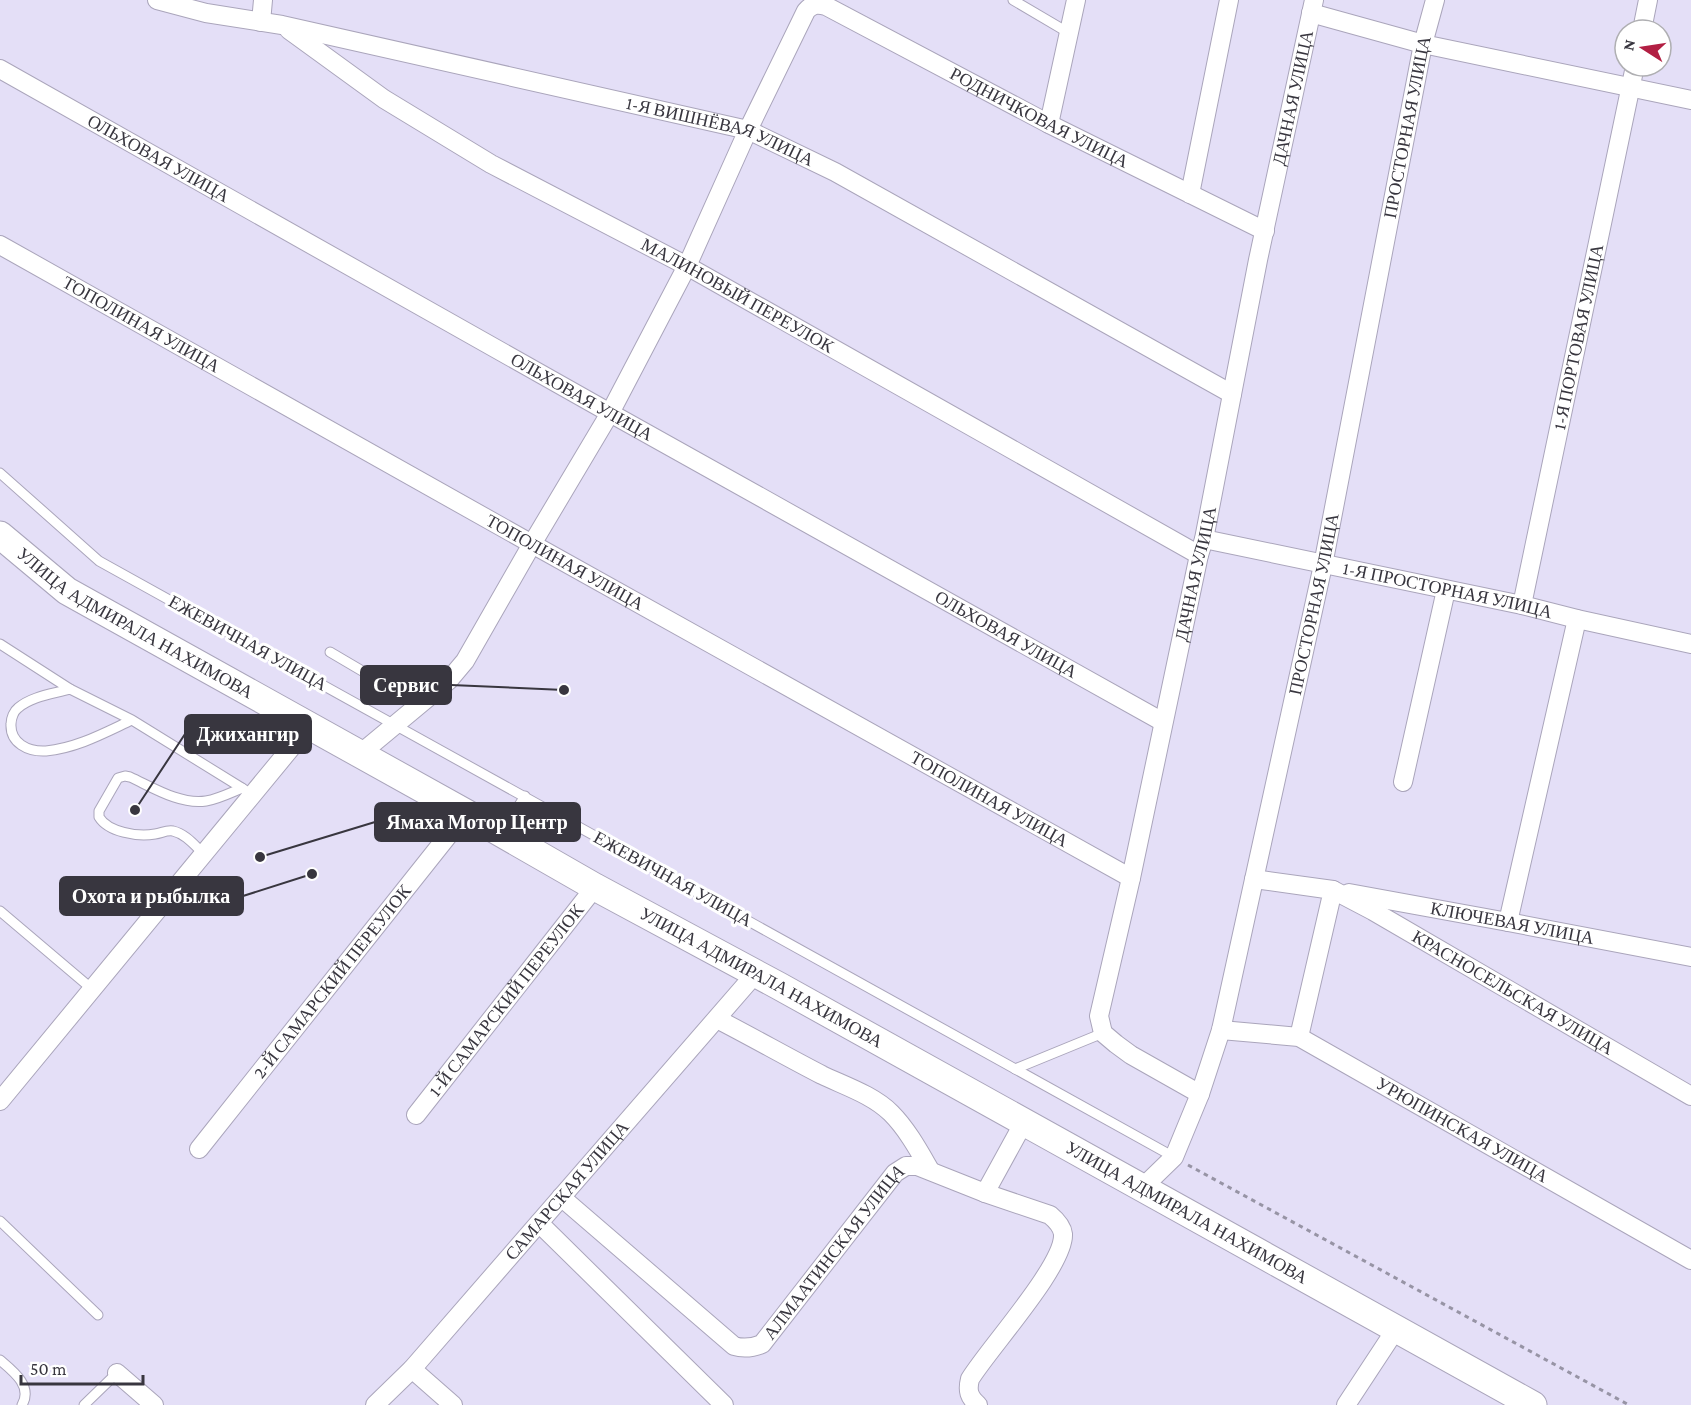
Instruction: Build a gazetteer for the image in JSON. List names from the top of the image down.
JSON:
{
  "streets": {
    "main road": ["УЛИЦА АДМИРАЛА НАХИМОВА"],
    "street": [
      "ДАЧНАЯ УЛИЦА",
      "РОДНИЧКОВАЯ УЛИЦА",
      "ПРОСТОРНАЯ УЛИЦА",
      "1-Я ВИШНЁВАЯ УЛИЦА",
      "ОЛЬХОВАЯ УЛИЦА",
      "МАЛИНОВЫЙ ПЕРЕУЛОК",
      "ТОПОЛИНАЯ УЛИЦА",
      "1-Я ПОРТОВАЯ УЛИЦА",
      "1-Я ПРОСТОРНАЯ УЛИЦА",
      "КЛЮЧЕВАЯ УЛИЦА",
      "2-Й САМАРСКИЙ ПЕРЕУЛОК",
      "КРАСНОСЕЛЬСКАЯ УЛИЦА",
      "1-Й САМАРСКИЙ ПЕРЕУЛОК",
      "УРЮПИНСКАЯ УЛИЦА",
      "САМАРСКАЯ УЛИЦА",
      "АЛМААТИНСКАЯ УЛИЦА"
    ],
    "lane": ["ЕЖЕВИЧНАЯ УЛИЦА"]
  },
  "crossings": [
    ["ДАЧНАЯ УЛИЦА", "РОДНИЧКОВАЯ УЛИЦА"],
    ["ДАЧНАЯ УЛИЦА", "1-Я ВИШНЁВАЯ УЛИЦА"],
    ["ДАЧНАЯ УЛИЦА", "ОЛЬХОВАЯ УЛИЦА"],
    ["ДАЧНАЯ УЛИЦА", "МАЛИНОВЫЙ ПЕРЕУЛОК"],
    ["ДАЧНАЯ УЛИЦА", "ТОПОЛИНАЯ УЛИЦА"],
    ["ДАЧНАЯ УЛИЦА", "1-Я ПРОСТОРНАЯ УЛИЦА"],
    ["РОДНИЧКОВАЯ УЛИЦА", "1-Я ВИШНЁВАЯ УЛИЦА"],
    ["ПРОСТОРНАЯ УЛИЦА", "1-Я ПРОСТОРНАЯ УЛИЦА"],
    ["ПРОСТОРНАЯ УЛИЦА", "УЛИЦА АДМИРАЛА НАХИМОВА"],
    ["ПРОСТОРНАЯ УЛИЦА", "ЕЖЕВИЧНАЯ УЛИЦА"],
    ["ПРОСТОРНАЯ УЛИЦА", "КЛЮЧЕВАЯ УЛИЦА"],
    ["ПРОСТОРНАЯ УЛИЦА", "УРЮПИНСКАЯ УЛИЦА"],
    ["1-Я ВИШНЁВАЯ УЛИЦА", "МАЛИНОВЫЙ ПЕРЕУЛОК"],
    ["МАЛИНОВЫЙ ПЕРЕУЛОК", "1-Я ПРОСТОРНАЯ УЛИЦА"],
    ["1-Я ПОРТОВАЯ УЛИЦА", "1-Я ПРОСТОРНАЯ УЛИЦА"],
    ["УЛИЦА АДМИРАЛА НАХИМОВА", "2-Й САМАРСКИЙ ПЕРЕУЛОК"],
    ["УЛИЦА АДМИРАЛА НАХИМОВА", "1-Й САМАРСКИЙ ПЕРЕУЛОК"],
    ["УЛИЦА АДМИРАЛА НАХИМОВА", "САМАРСКАЯ УЛИЦА"],
    ["КЛЮЧЕВАЯ УЛИЦА", "КРАСНОСЕЛЬСКАЯ УЛИЦА"],
    ["САМАРСКАЯ УЛИЦА", "АЛМААТИНСКАЯ УЛИЦА"]
  ],
  "places": [
    "Сервис",
    "Джихангир",
    "Ямаха Мотор Центр",
    "Охота и рыбылка"
  ],
  "scale_bar": "50 m",
  "north": "left"
}
